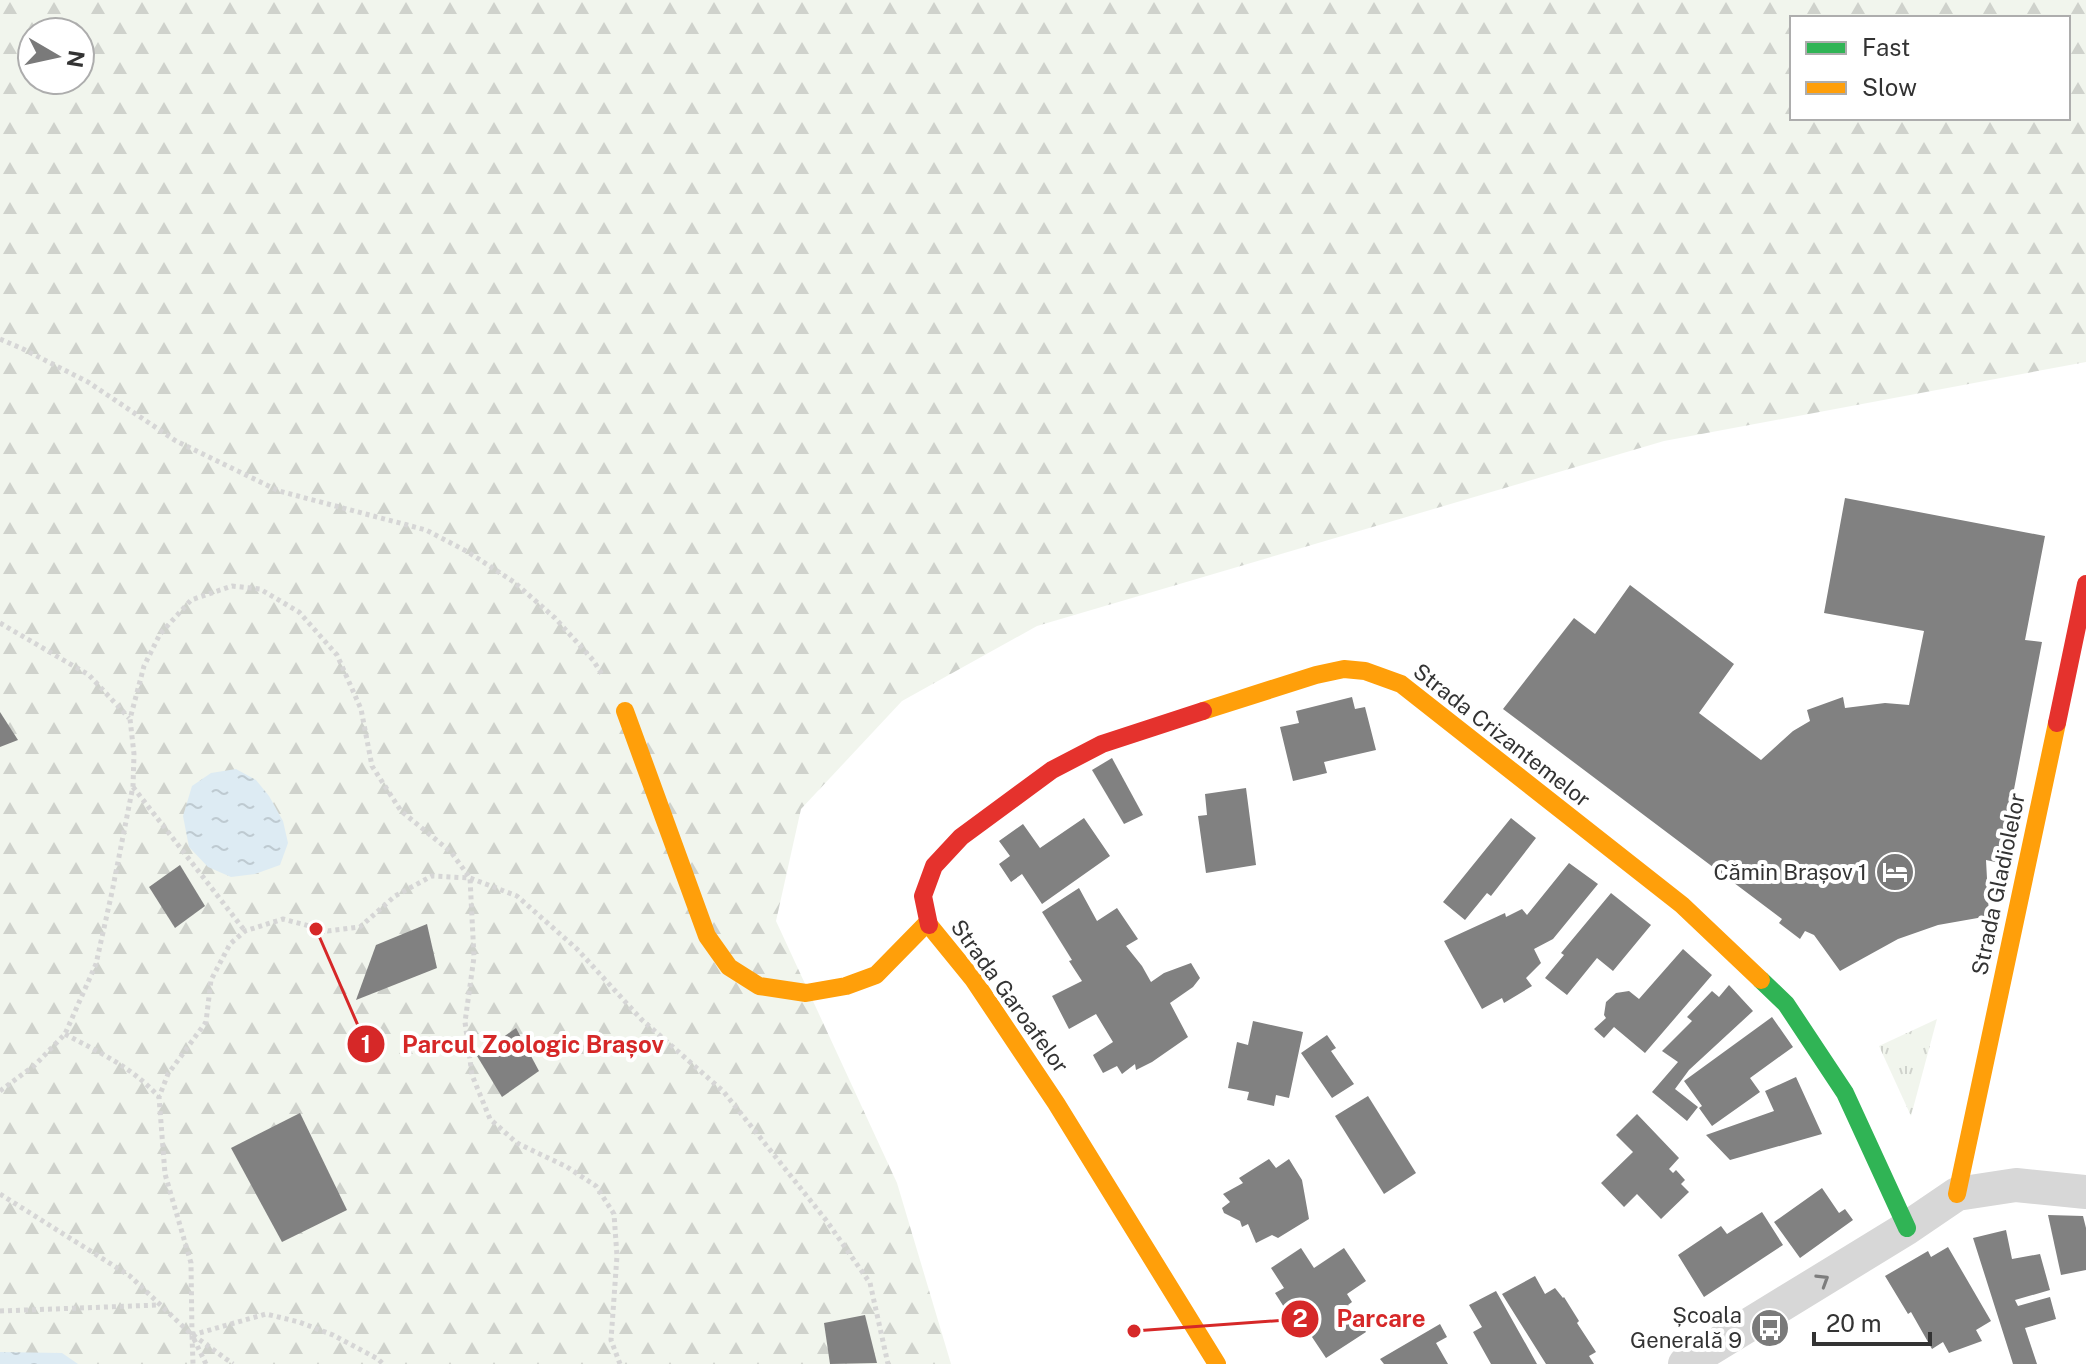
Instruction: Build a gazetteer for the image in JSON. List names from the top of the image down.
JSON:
{
  "streets": {
    "street": ["Strada Crizantemelor", "Strada Gladiolelor", "Strada Garoafelor"]
  },
  "crossings": [
    ["Strada Crizantemelor", "Strada Garoafelor"]
  ],
  "places": {
    "hotel": ["Cămin Brașov 1"],
    "other": ["Parcul Zoologic Brașov", "Parcare"],
    "bus stop": ["Școala Generală 9"]
  },
  "legend": ["Fast", "Slow"],
  "scale_bar": "20 m",
  "north": "right"
}
